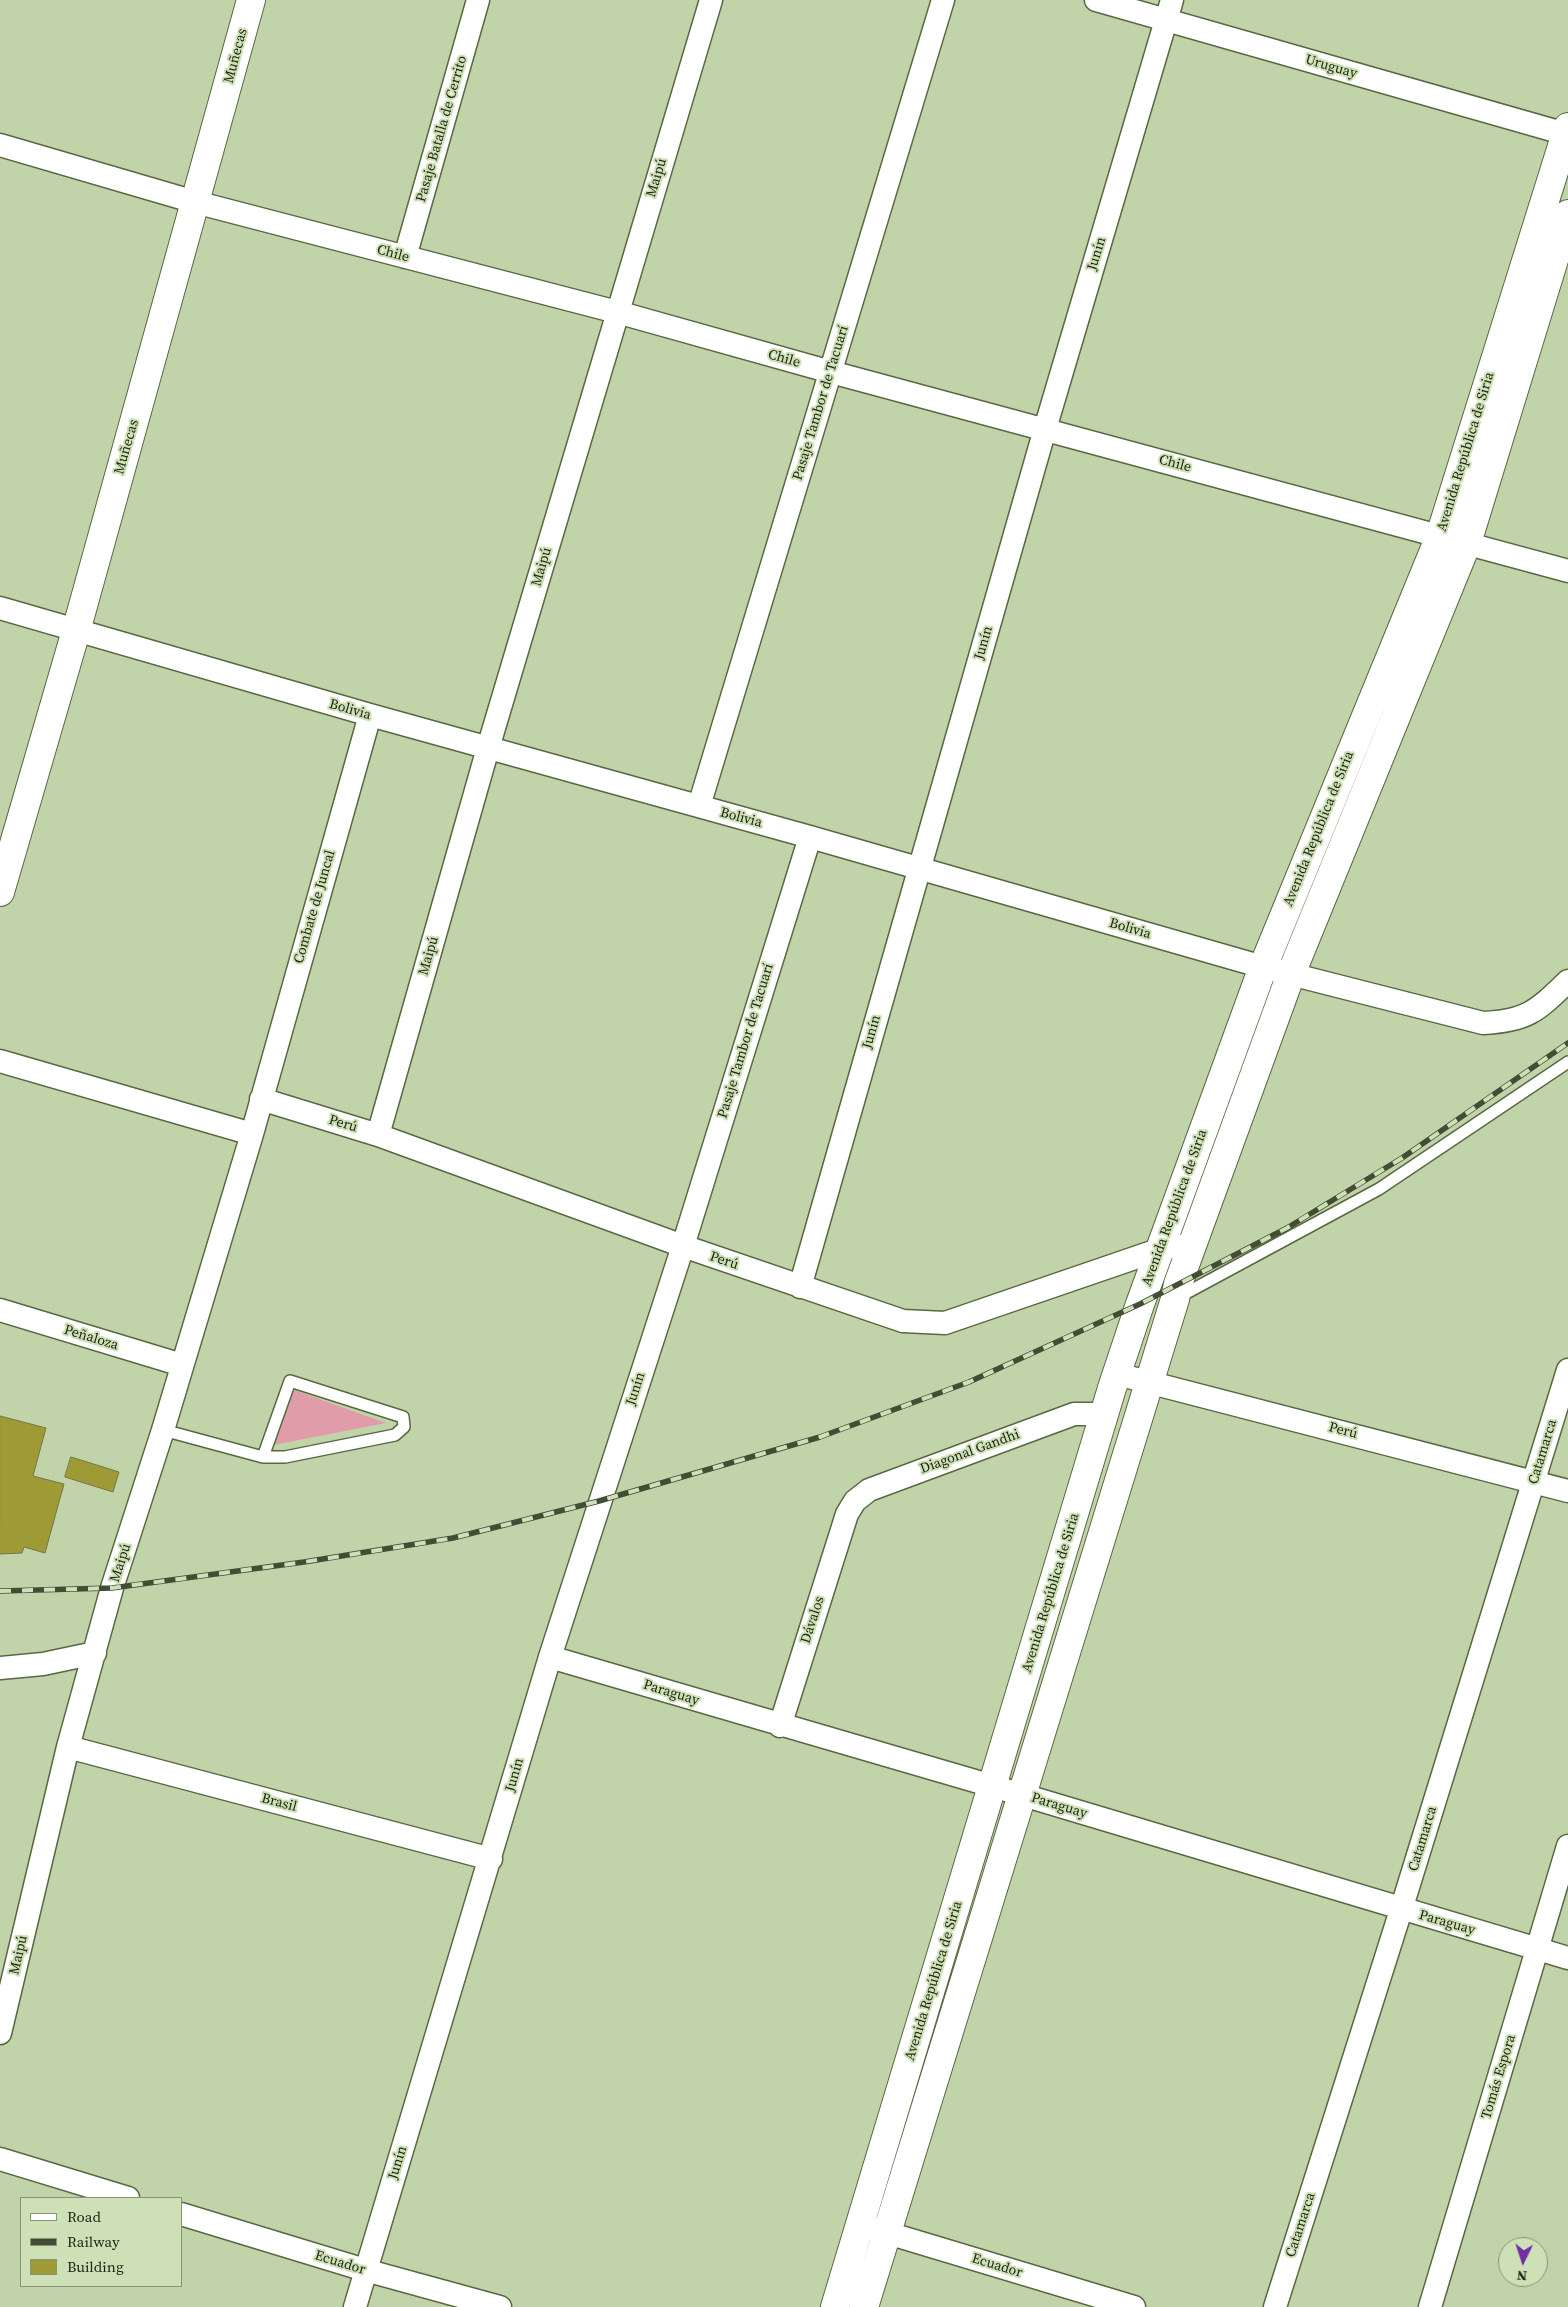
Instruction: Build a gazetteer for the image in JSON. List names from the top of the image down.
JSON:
{
  "streets": {
    "main road": ["Muñecas", "Avenida República de Siria"],
    "street": [
      "Uruguay",
      "Pasaje Batalla de Cerrito",
      "Maipú",
      "Chile",
      "Junín",
      "Pasaje Tambor de Tacuarí",
      "Bolivia",
      "Combate de Juncal",
      "Perú",
      "Peñaloza",
      "Diagonal Gandhi",
      "Catamarca",
      "Dávalos",
      "Paraguay",
      "Brasil",
      "Tomás Espora",
      "Ecuador"
    ]
  },
  "crossings": [
    ["Muñecas", "Chile"],
    ["Muñecas", "Bolivia"],
    ["Uruguay", "Junín"],
    ["Uruguay", "Avenida República de Siria"],
    ["Pasaje Batalla de Cerrito", "Chile"],
    ["Maipú", "Chile"],
    ["Maipú", "Bolivia"],
    ["Maipú", "Combate de Juncal"],
    ["Maipú", "Perú"],
    ["Maipú", "Peñaloza"],
    ["Maipú", "Brasil"],
    ["Chile", "Junín"],
    ["Chile", "Pasaje Tambor de Tacuarí"],
    ["Chile", "Avenida República de Siria"],
    ["Junín", "Pasaje Tambor de Tacuarí"],
    ["Junín", "Bolivia"],
    ["Junín", "Perú"],
    ["Junín", "Paraguay"],
    ["Junín", "Brasil"],
    ["Junín", "Ecuador"],
    ["Pasaje Tambor de Tacuarí", "Bolivia"],
    ["Pasaje Tambor de Tacuarí", "Perú"],
    ["Avenida República de Siria", "Bolivia"],
    ["Avenida República de Siria", "Perú"],
    ["Avenida República de Siria", "Diagonal Gandhi"],
    ["Avenida República de Siria", "Paraguay"],
    ["Avenida República de Siria", "Ecuador"],
    ["Bolivia", "Combate de Juncal"],
    ["Combate de Juncal", "Perú"],
    ["Perú", "Catamarca"],
    ["Diagonal Gandhi", "Dávalos"],
    ["Catamarca", "Paraguay"],
    ["Dávalos", "Paraguay"],
    ["Paraguay", "Tomás Espora"]
  ],
  "legend": ["Road", "Railway", "Building"],
  "north": "bottom"
}
